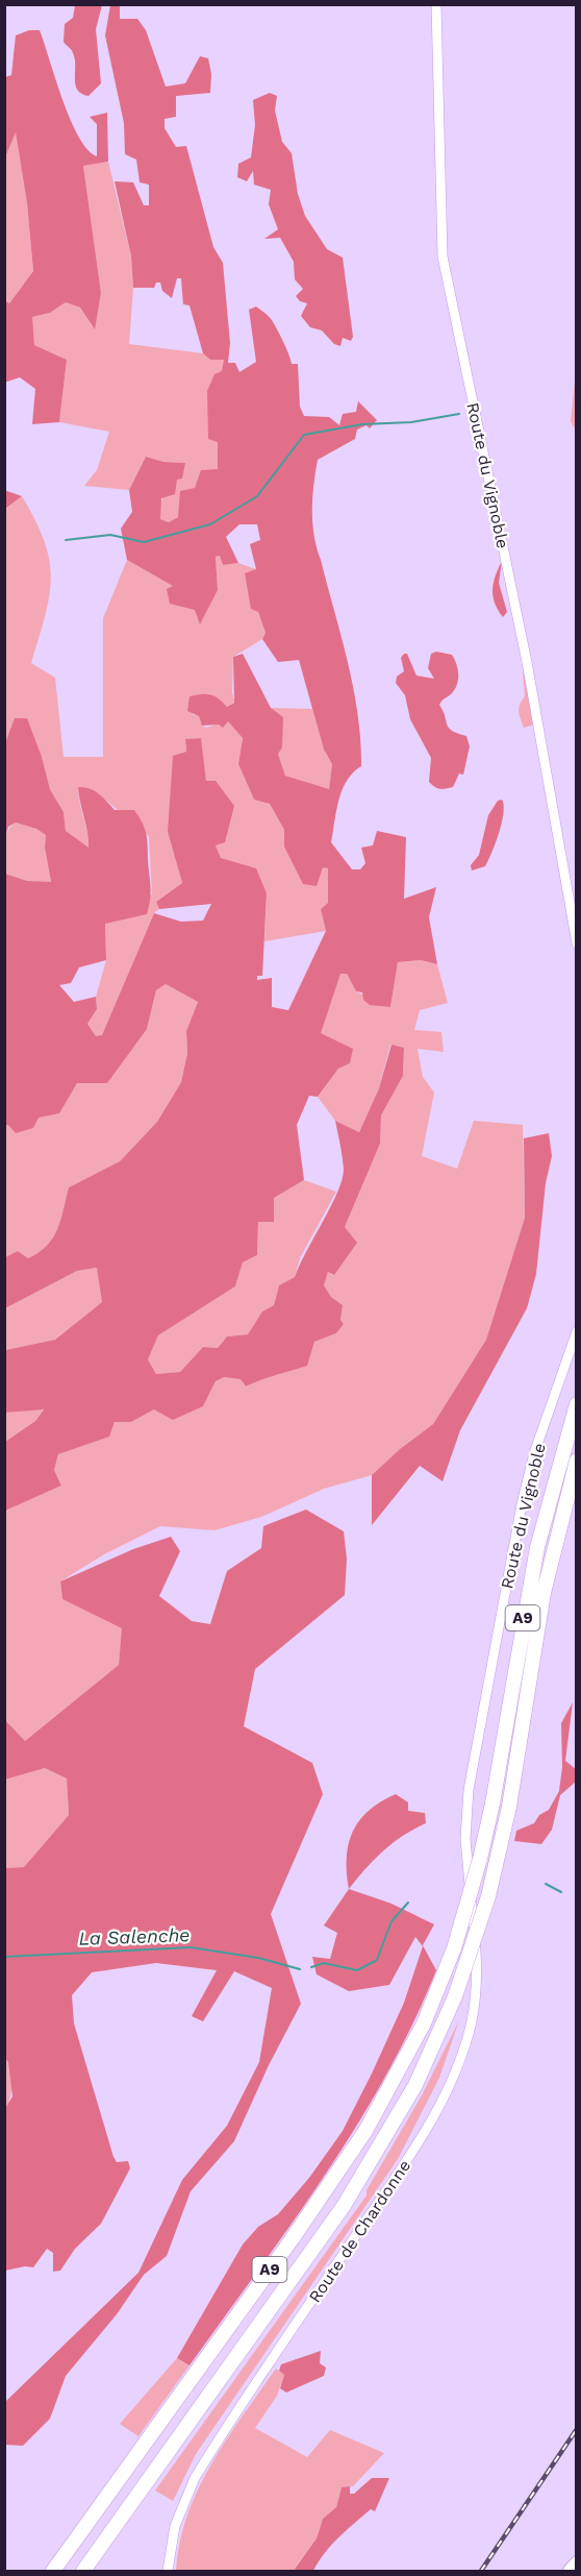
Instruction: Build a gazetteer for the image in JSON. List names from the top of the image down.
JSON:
{
  "streets": {
    "highway": ["A9"],
    "street": ["Route du Vignoble", "Route de Chardonne"]
  },
  "crossings": [
    ["Route du Vignoble", "Route de Chardonne"]
  ],
  "water": ["La Salenche"]
}
